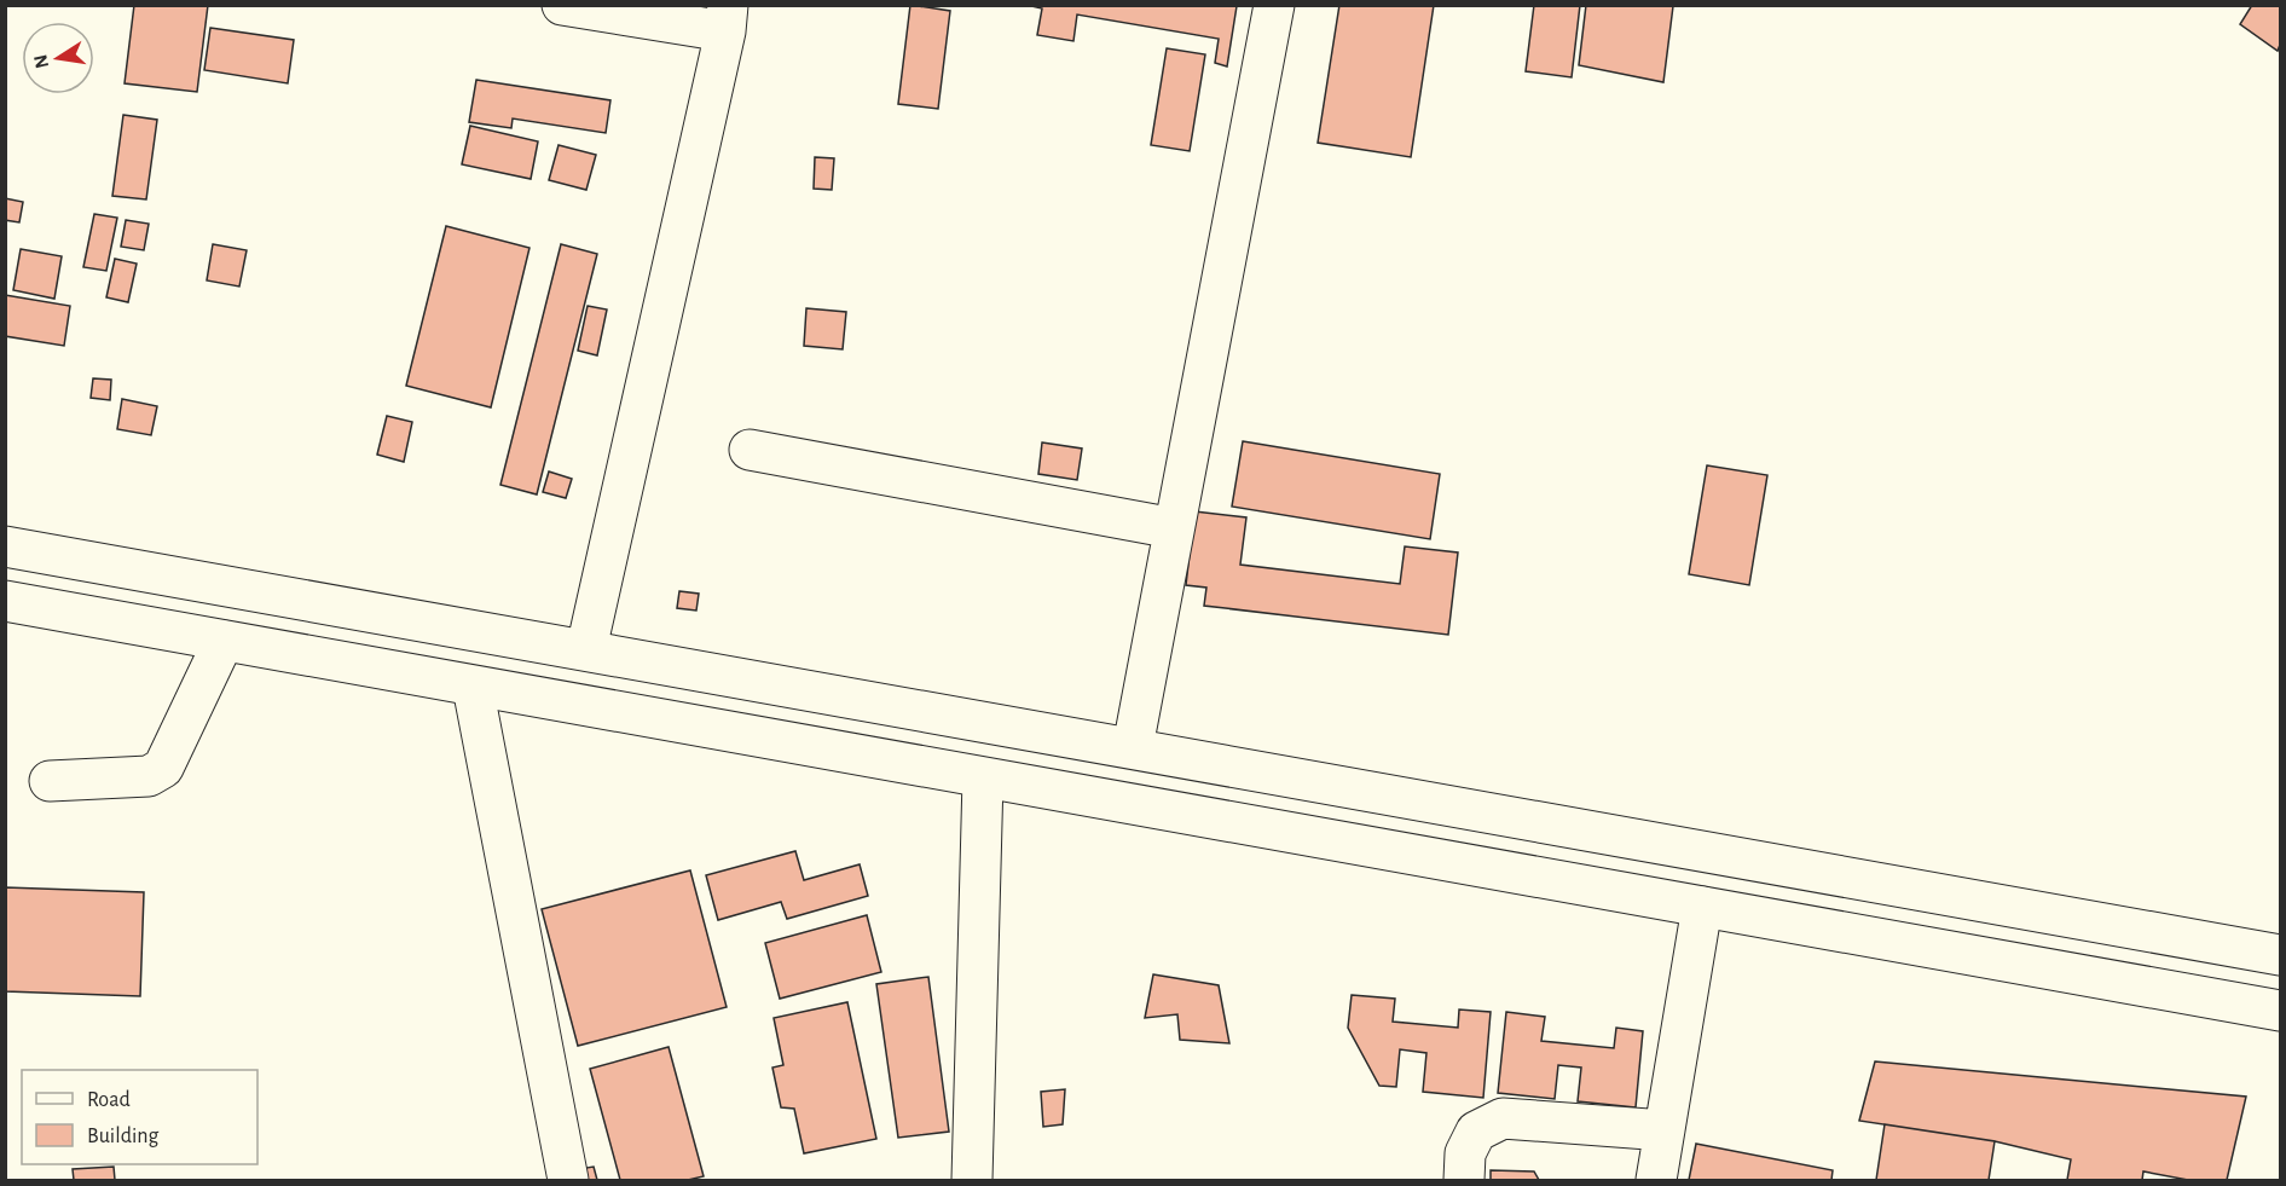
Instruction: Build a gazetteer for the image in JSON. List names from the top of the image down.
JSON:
{
  "legend": ["Road", "Building"],
  "north": "left"
}
